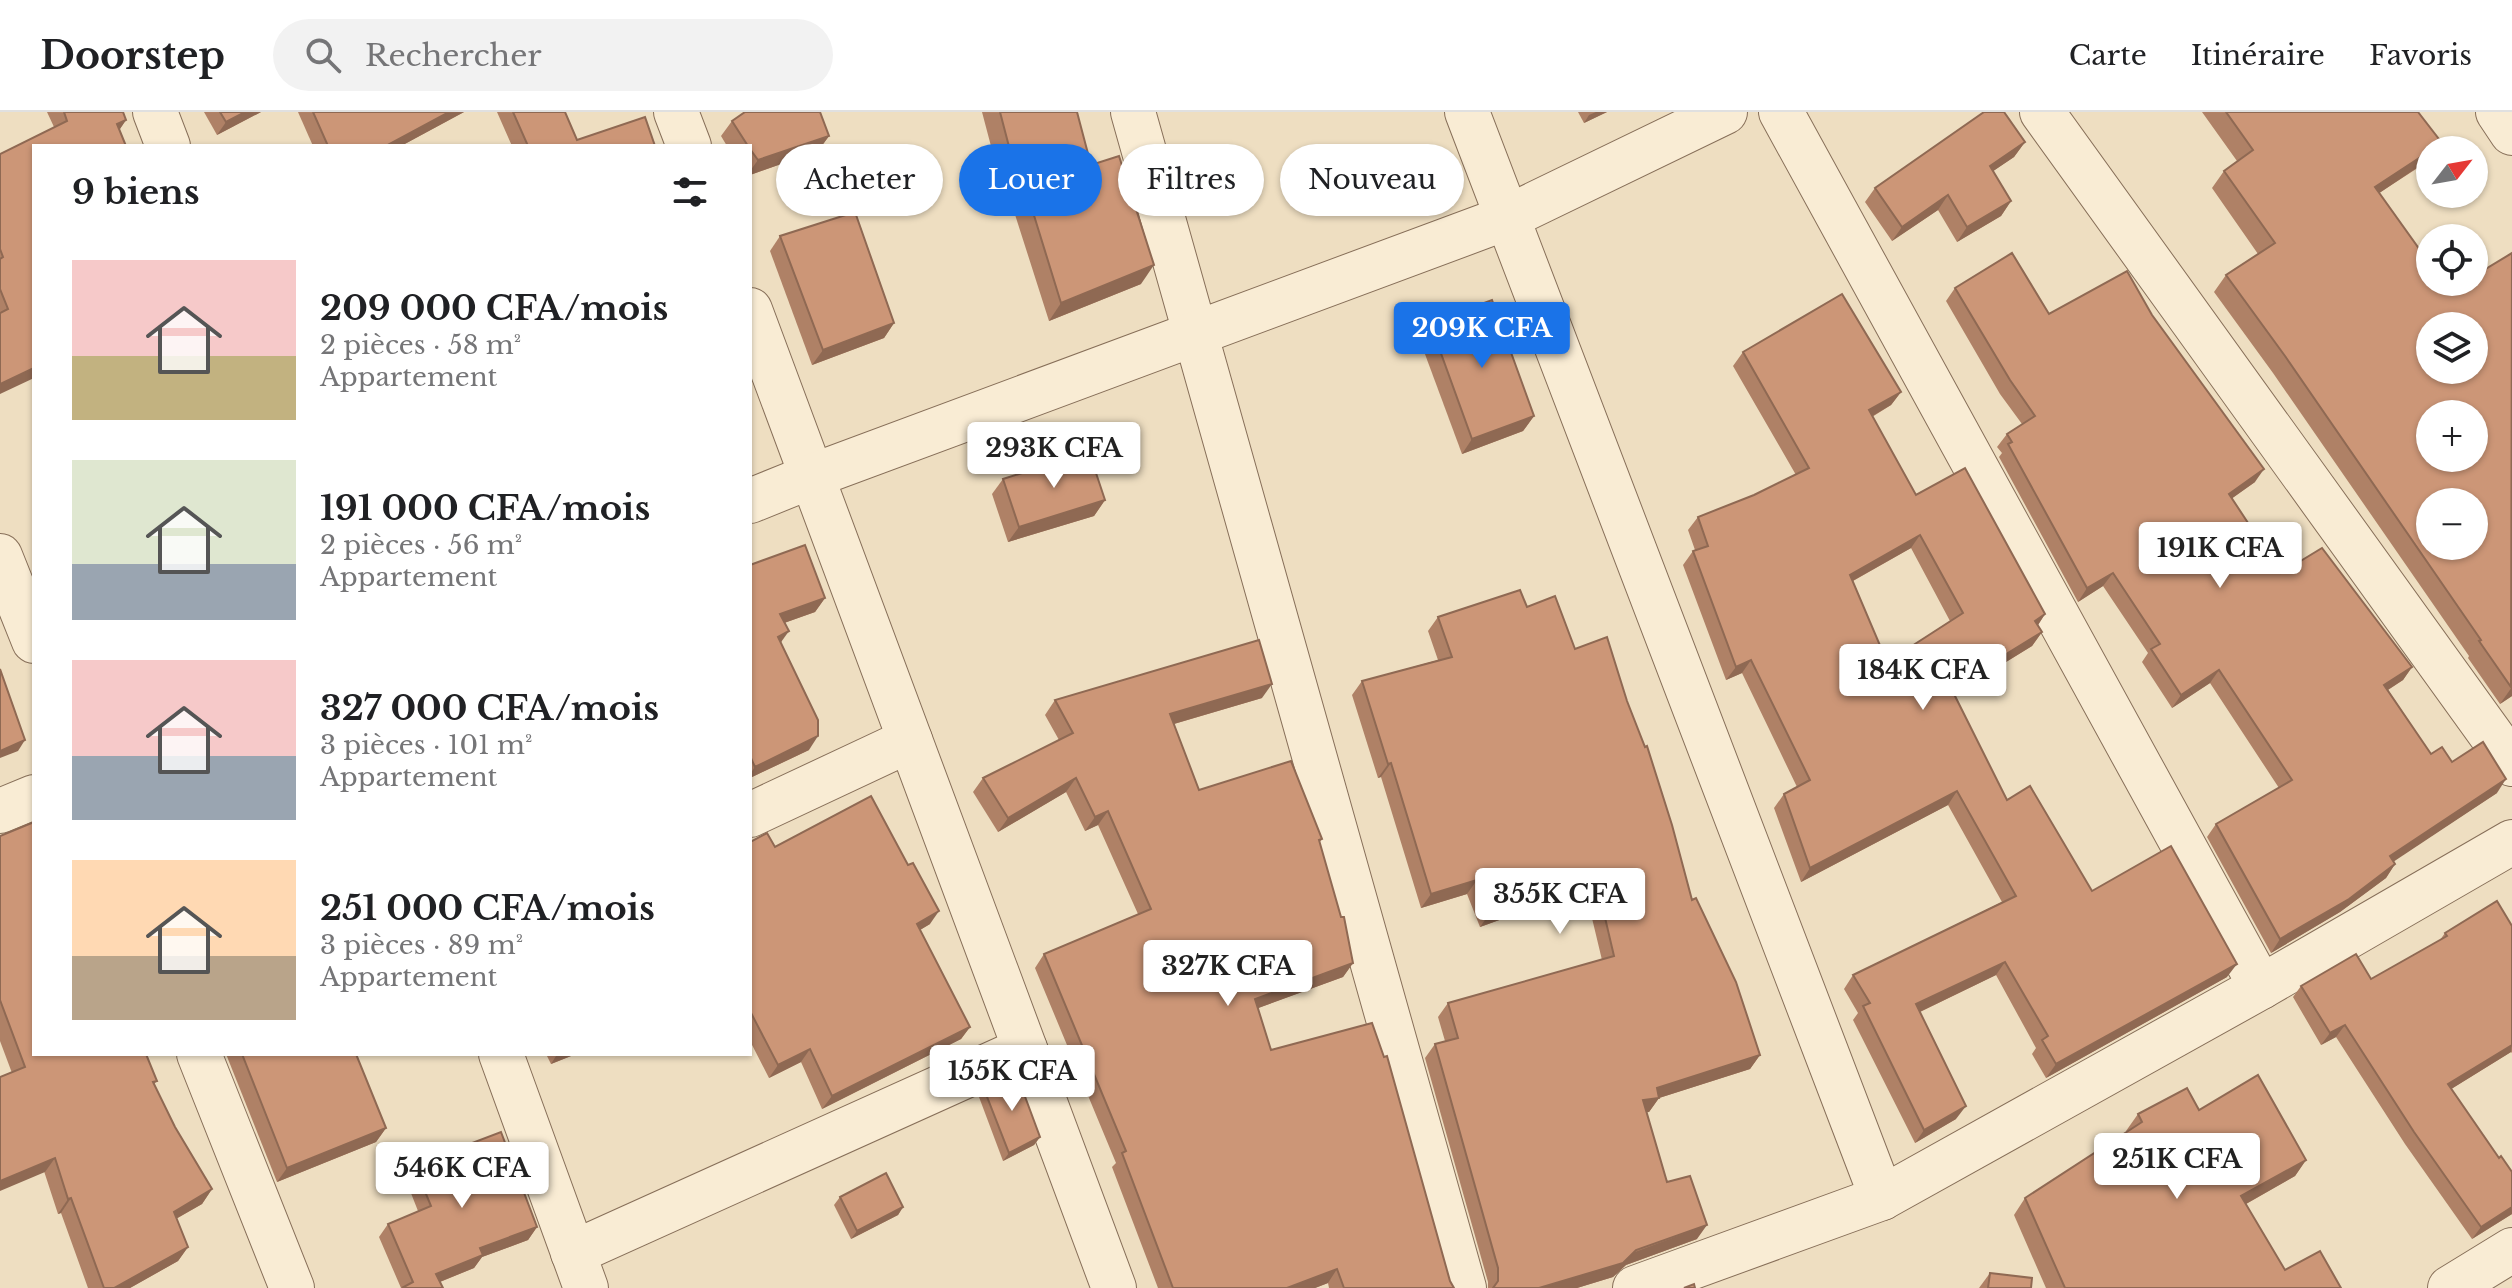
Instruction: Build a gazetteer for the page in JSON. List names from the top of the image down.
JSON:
{
  "north": "top right",
  "page": {
    "header": "Doorstep",
    "search": "Rechercher",
    "nav": ["Carte", "Itinéraire", "Favoris"],
    "map_buttons": ["+", "−"],
    "chip": [
      "Acheter",
      "Louer",
      "Filtres",
      "Nouveau"
    ],
    "heading": "9 biens",
    "list": [
      {
        "name": "209 000 CFA/mois",
        "note": "2 pièces · 58 m² · Appartement"
      },
      {
        "name": "191 000 CFA/mois",
        "note": "2 pièces · 56 m² · Appartement"
      },
      {
        "name": "327 000 CFA/mois",
        "note": "3 pièces · 101 m² · Appartement"
      },
      {
        "name": "251 000 CFA/mois",
        "note": "3 pièces · 89 m² · Appartement"
      }
    ],
    "price": [
      "209K CFA",
      "293K CFA",
      "191K CFA",
      "184K CFA",
      "355K CFA",
      "327K CFA",
      "155K CFA",
      "251K CFA",
      "546K CFA"
    ]
  }
}
